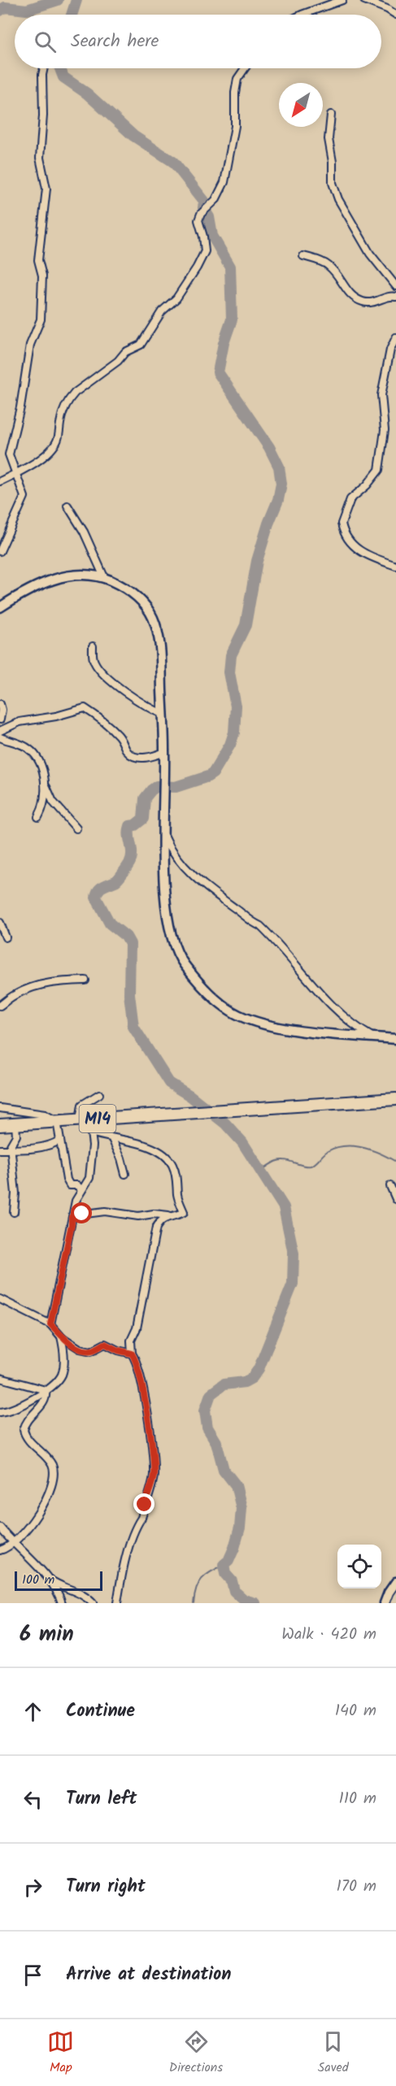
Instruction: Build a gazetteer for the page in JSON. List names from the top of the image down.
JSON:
{
  "streets": {
    "highway": ["M14"]
  },
  "scale_bar": "100 m",
  "north": "bottom left",
  "page": {
    "search": "Search here",
    "scale": "100 m",
    "heading": ["6 min", "Walk · 420 m"],
    "list": [
      ["Continue", "140 m"],
      ["Turn left", "110 m"],
      ["Turn right", "170 m"],
      "Arrive at destination"
    ],
    "nav": ["Map", "Directions", "Saved"]
  }
}
